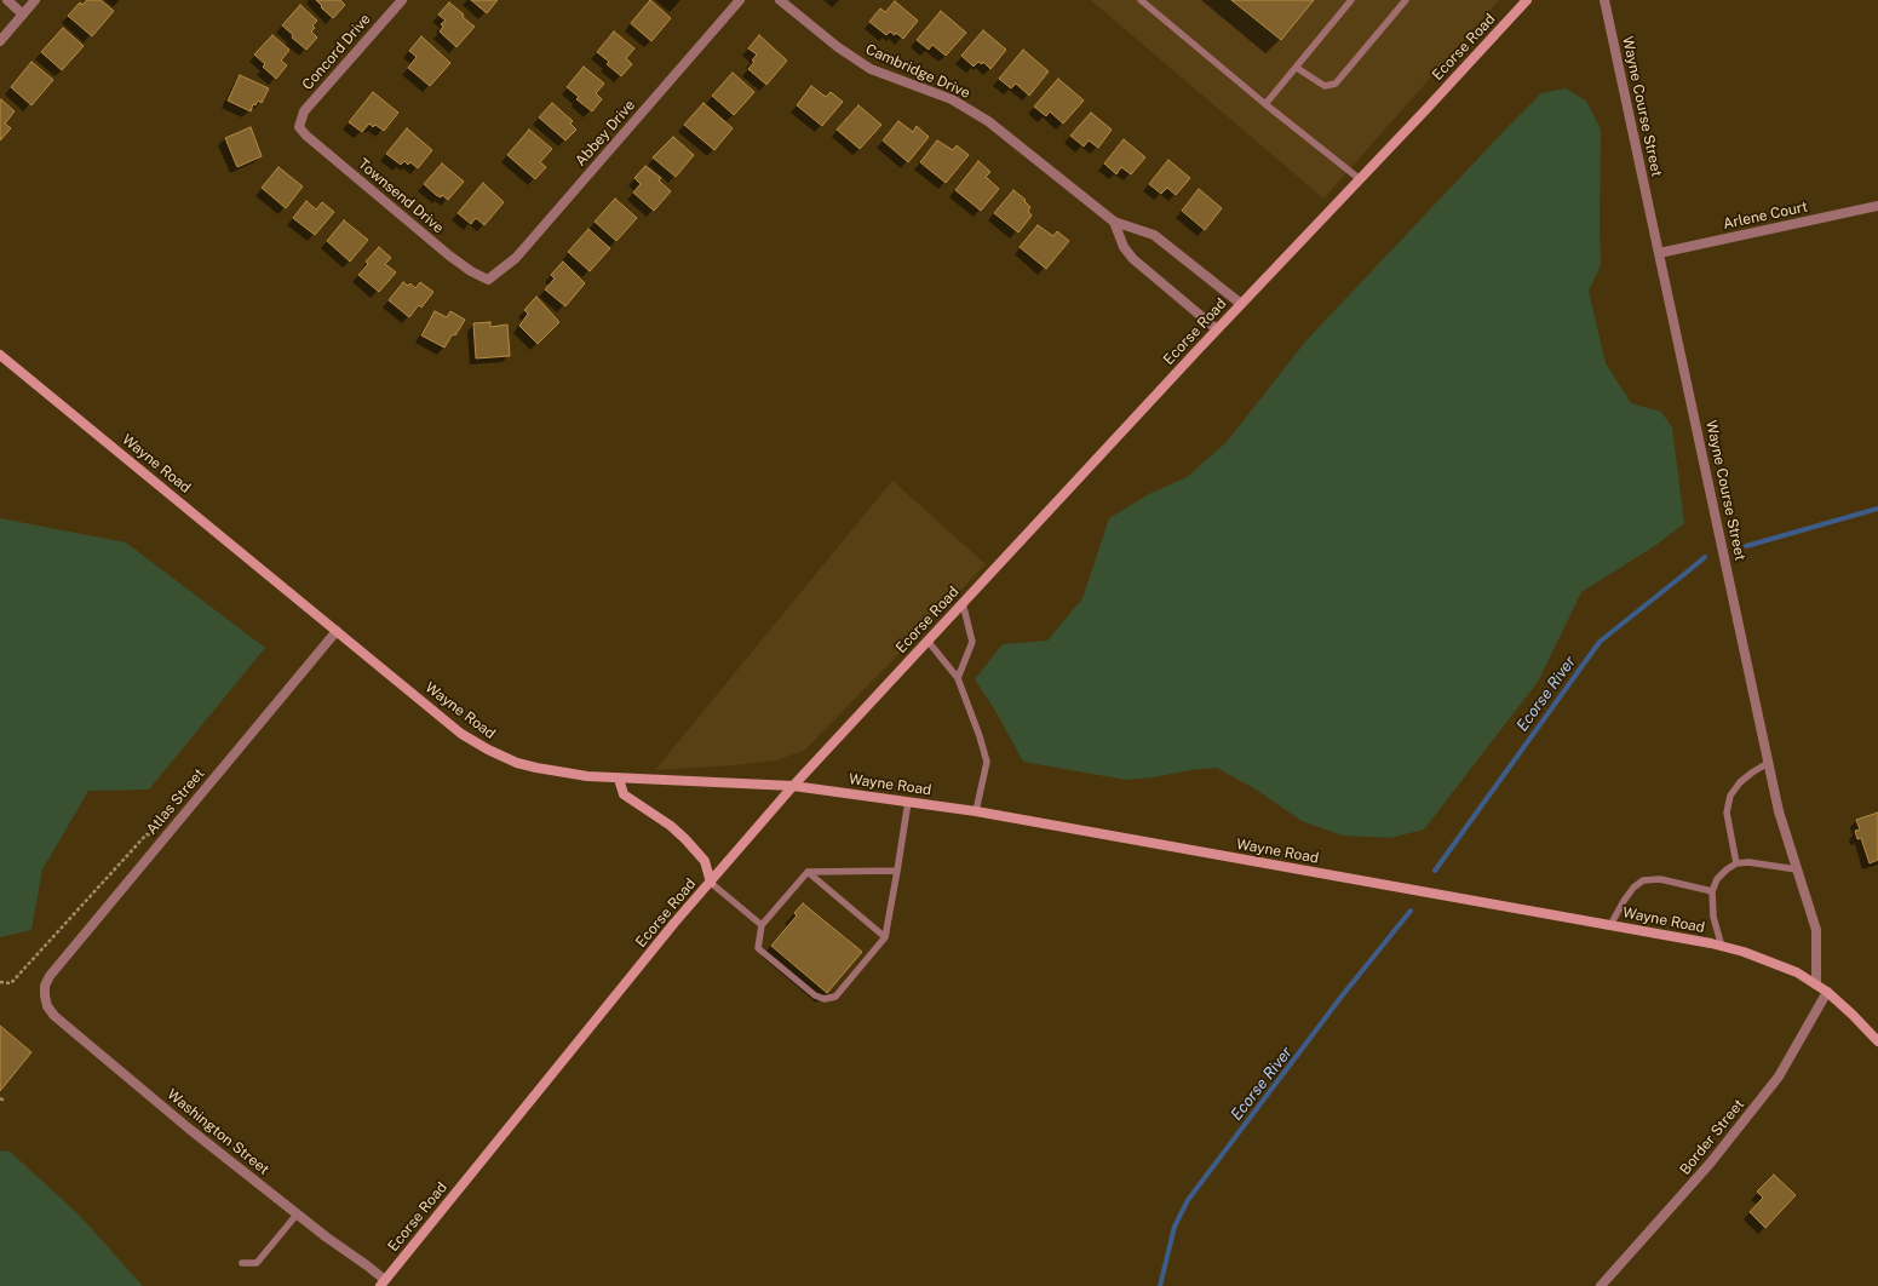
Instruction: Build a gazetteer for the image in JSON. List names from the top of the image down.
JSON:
{
  "streets": {
    "main road": ["Ecorse Road", "Wayne Road"],
    "street": [
      "Concord Drive",
      "Cambridge Drive",
      "Wayne Course Street",
      "Abbey Drive",
      "Townsend Drive",
      "Arlene Court",
      "Atlas Street",
      "Washington Street",
      "Border Street"
    ]
  },
  "crossings": [
    ["Ecorse Road", "Cambridge Drive"],
    ["Ecorse Road", "Wayne Road"],
    ["Ecorse Road", "Washington Street"],
    ["Concord Drive", "Townsend Drive"],
    ["Wayne Course Street", "Arlene Court"],
    ["Wayne Course Street", "Wayne Road"],
    ["Abbey Drive", "Townsend Drive"],
    ["Wayne Road", "Atlas Street"],
    ["Wayne Road", "Border Street"],
    ["Atlas Street", "Washington Street"]
  ],
  "water": ["Ecorse River"]
}
